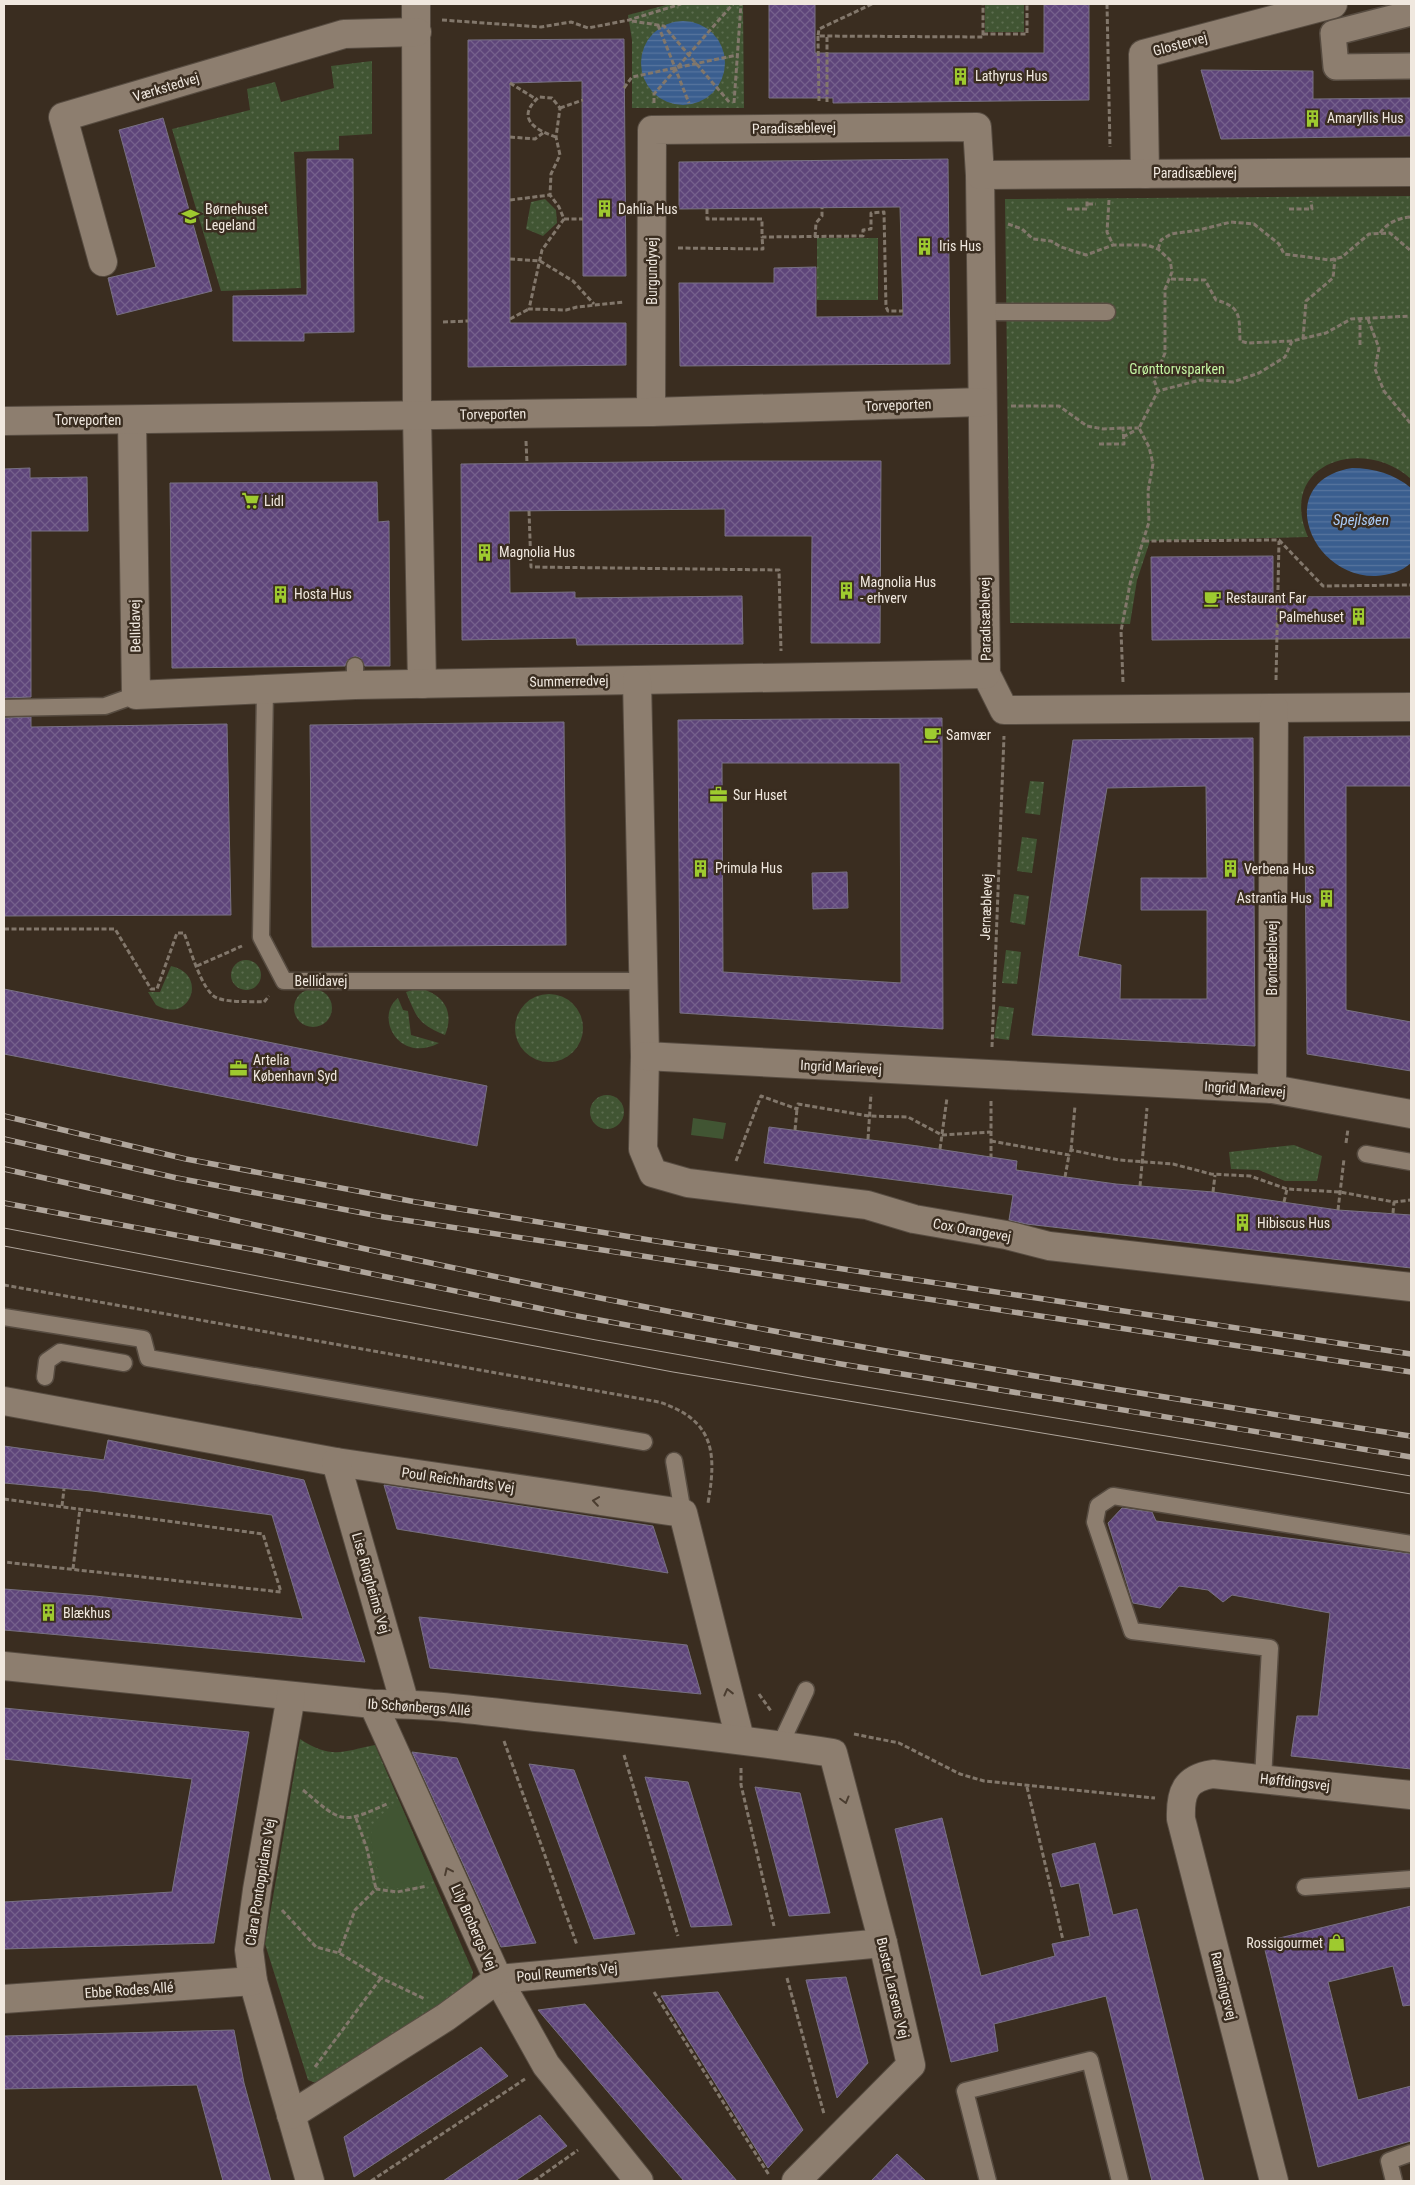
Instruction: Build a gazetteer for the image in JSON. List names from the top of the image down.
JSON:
{
  "streets": {
    "street": [
      "Glostervej",
      "Værkstedvej",
      "Paradisæblevej",
      "Burgundyvej",
      "Torveporten",
      "Bellidavej",
      "Summerredvej",
      "Brøndæblevej",
      "Ingrid Marievej",
      "Cox Orangevej",
      "Poul Reichhardts Vej",
      "Lise Ringheims Vej",
      "Ib Schønbergs Allé",
      "Høffdingsvej",
      "Clara Pontoppidans Vej",
      "Lily Brobergs Vej",
      "Poul Reumerts Vej",
      "Ramsingsvej",
      "Buster Larsens Vej",
      "Ebbe Rodes Allé"
    ],
    "path": ["Jernæblevej"]
  },
  "crossings": [
    ["Glostervej", "Paradisæblevej"],
    ["Paradisæblevej", "Burgundyvej"],
    ["Paradisæblevej", "Torveporten"],
    ["Paradisæblevej", "Summerredvej"],
    ["Paradisæblevej", "Brøndæblevej"],
    ["Burgundyvej", "Torveporten"],
    ["Torveporten", "Bellidavej"],
    ["Jernæblevej", "Ingrid Marievej"],
    ["Brøndæblevej", "Ingrid Marievej"],
    ["Ingrid Marievej", "Cox Orangevej"],
    ["Poul Reichhardts Vej", "Lise Ringheims Vej"],
    ["Lise Ringheims Vej", "Ib Schønbergs Allé"],
    ["Ib Schønbergs Allé", "Clara Pontoppidans Vej"],
    ["Ib Schønbergs Allé", "Lily Brobergs Vej"],
    ["Ib Schønbergs Allé", "Buster Larsens Vej"],
    ["Høffdingsvej", "Ramsingsvej"],
    ["Clara Pontoppidans Vej", "Poul Reumerts Vej"],
    ["Clara Pontoppidans Vej", "Ebbe Rodes Allé"],
    ["Lily Brobergs Vej", "Poul Reumerts Vej"],
    ["Poul Reumerts Vej", "Buster Larsens Vej"]
  ],
  "one_way": ["Poul Reichhardts Vej", "Buster Larsens Vej"],
  "water": ["Spejlsøen"],
  "parks": ["Grønttorvsparken"],
  "places": {
    "building": [
      "Lathyrus Hus",
      "Amaryllis Hus",
      "Dahlia Hus",
      "Iris Hus",
      "Magnolia Hus",
      "Magnolia Hus - erhverv",
      "Hosta Hus",
      "Palmehuset",
      "Primula Hus",
      "Verbena Hus",
      "Astrantia Hus",
      "Hibiscus Hus",
      "Blækhus"
    ],
    "school or university": ["Børnehuset Legeland"],
    "supermarket": ["Lidl"],
    "cafe": ["Restaurant Far", "Samvær"],
    "office": ["Sur Huset", "Artelia København Syd"],
    "shop": ["Rossigourmet"]
  }
}
